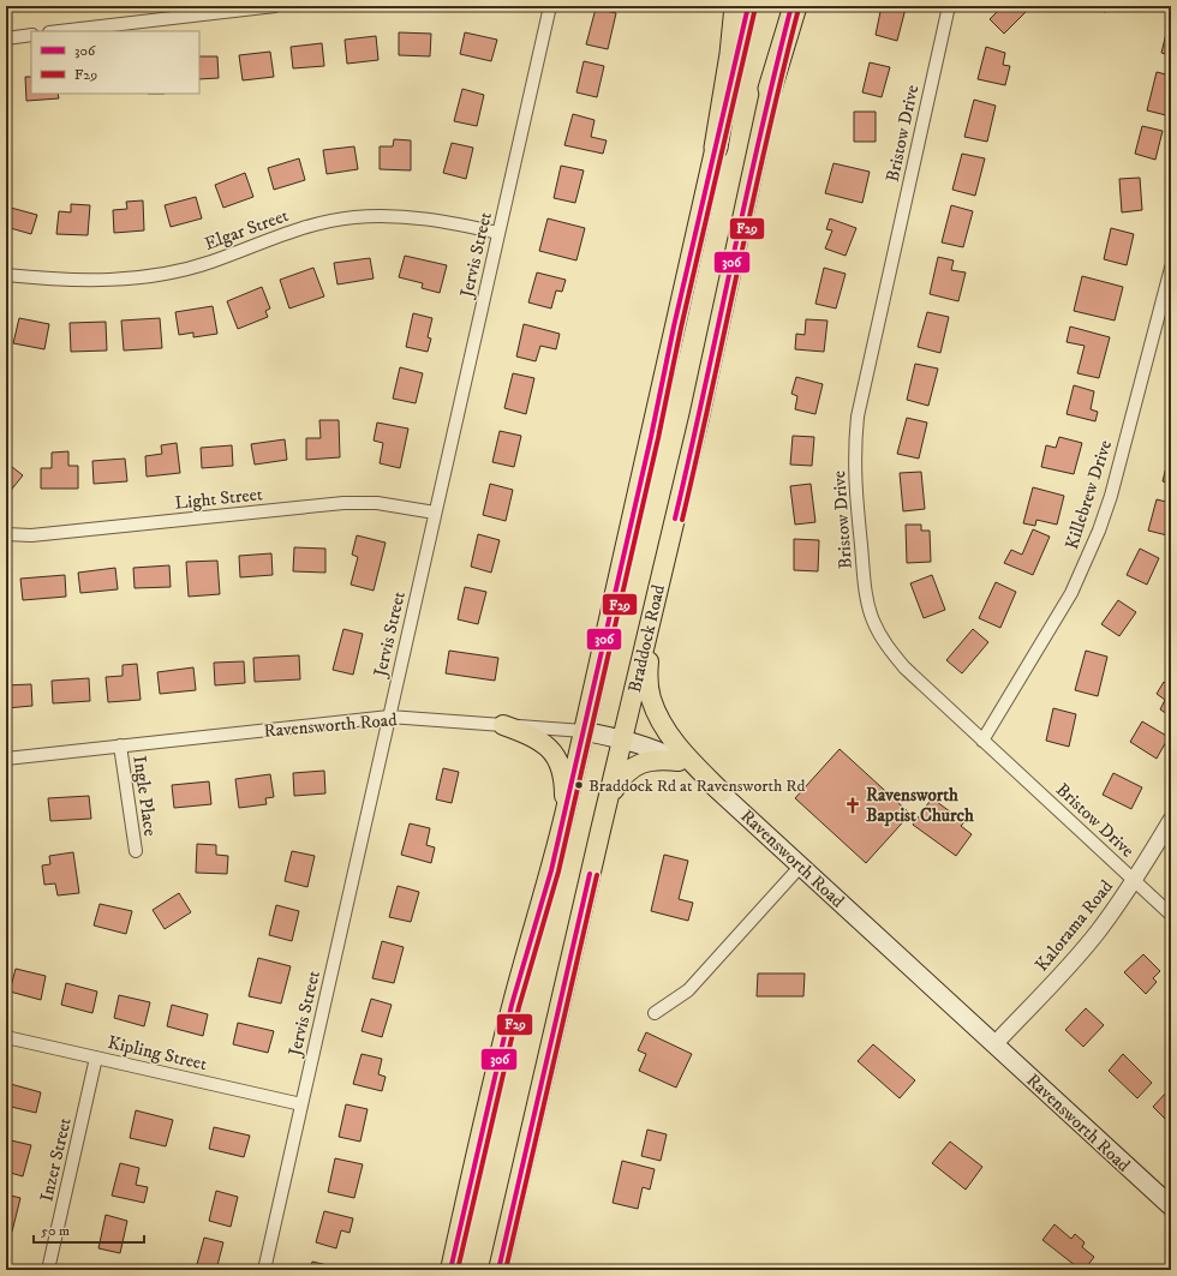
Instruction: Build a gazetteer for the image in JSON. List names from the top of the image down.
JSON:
{
  "streets": {
    "main road": ["Braddock Road", "Ravensworth Road"],
    "street": [
      "Bristow Drive",
      "Elgar Street",
      "Jervis Street",
      "Killebrew Drive",
      "Light Street",
      "Ingle Place",
      "Kalorama Road",
      "Kipling Street",
      "Inzer Street"
    ]
  },
  "crossings": [
    ["Bristow Drive", "Killebrew Drive"],
    ["Bristow Drive", "Kalorama Road"],
    ["Elgar Street", "Jervis Street"],
    ["Jervis Street", "Light Street"],
    ["Jervis Street", "Ravensworth Road"],
    ["Jervis Street", "Kipling Street"],
    ["Braddock Road", "Ravensworth Road"],
    ["Ravensworth Road", "Ingle Place"],
    ["Ravensworth Road", "Kalorama Road"],
    ["Kipling Street", "Inzer Street"]
  ],
  "places": {
    "other": ["Braddock Rd at Ravensworth Rd"],
    "church": ["Ravensworth Baptist Church"]
  },
  "lines": ["transit line 306", "transit line F29"],
  "legend": ["306", "F29"],
  "scale_bar": "50 m"
}
